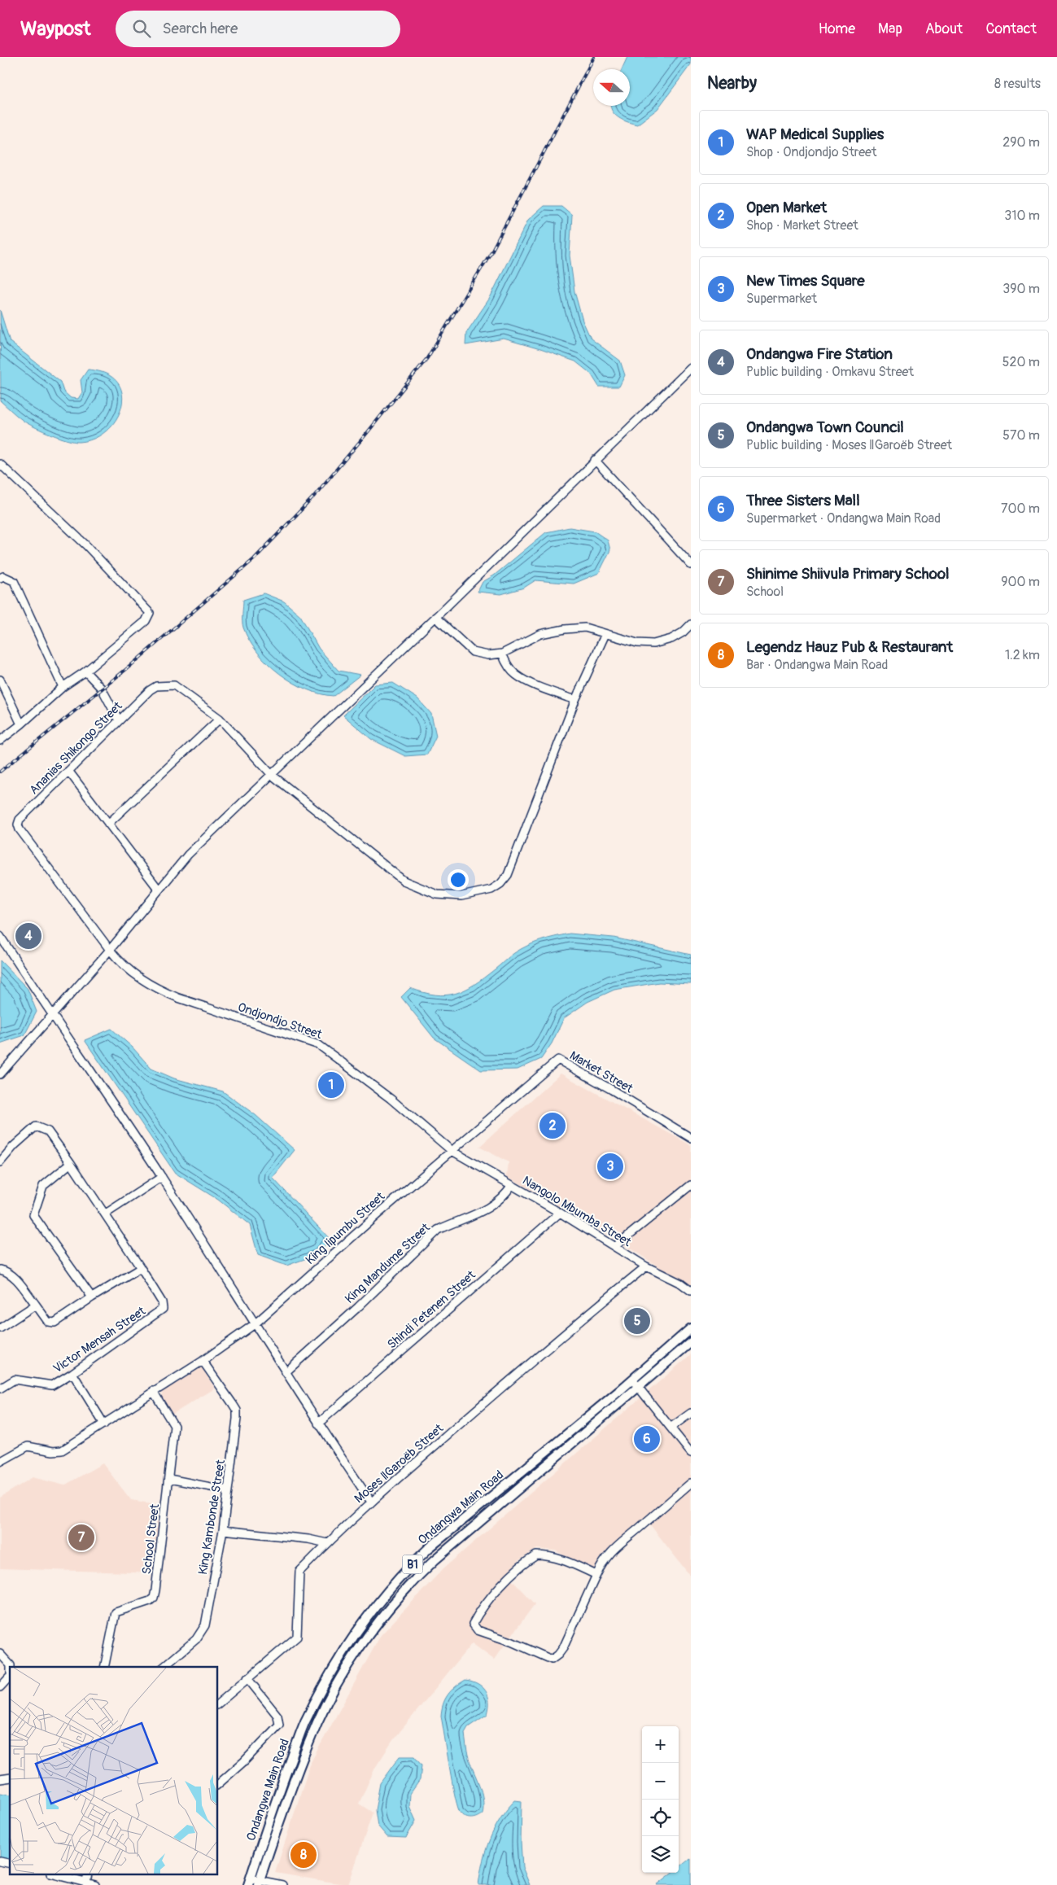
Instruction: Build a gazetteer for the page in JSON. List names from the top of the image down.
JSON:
{
  "streets": {
    "main road": ["Ondangwa Main Road", "B1"],
    "street": [
      "Ananias Shikongo Street",
      "Ondjondjo Street",
      "Market Street",
      "Nangolo Mbumba Street",
      "King Iipumbu Street",
      "King Mandume Street",
      "Shindi Petenen Street",
      "Victor Mensah Street",
      "Moses ǁGaroëb Street",
      "King Kambonde Street",
      "School Street"
    ]
  },
  "crossings": [
    ["Ananias Shikongo Street", "Ondjondjo Street"],
    ["Ondjondjo Street", "Market Street"],
    ["Ondjondjo Street", "Nangolo Mbumba Street"],
    ["Ondjondjo Street", "King Iipumbu Street"],
    ["Market Street", "Nangolo Mbumba Street"],
    ["Market Street", "King Iipumbu Street"],
    ["Nangolo Mbumba Street", "King Iipumbu Street"],
    ["Nangolo Mbumba Street", "King Mandume Street"],
    ["Nangolo Mbumba Street", "Shindi Petenen Street"],
    ["Nangolo Mbumba Street", "Moses ǁGaroëb Street"],
    ["King Iipumbu Street", "King Kambonde Street"],
    ["King Iipumbu Street", "School Street"]
  ],
  "north": "left",
  "page": {
    "header": "Waypost",
    "search": "Search here",
    "nav": [
      "Home",
      "Map",
      "About",
      "Contact"
    ],
    "heading": ["Nearby", "8 results"],
    "list": [
      {
        "mark": "1",
        "name": "WAP Medical Supplies",
        "note": "Shop · Ondjondjo Street",
        "value": "290 m"
      },
      {
        "mark": "2",
        "name": "Open Market",
        "note": "Shop · Market Street",
        "value": "310 m"
      },
      {
        "mark": "3",
        "name": "New Times Square",
        "note": "Supermarket",
        "value": "390 m"
      },
      {
        "mark": "4",
        "name": "Ondangwa Fire Station",
        "note": "Public building · Omkavu Street",
        "value": "520 m"
      },
      {
        "mark": "5",
        "name": "Ondangwa Town Council",
        "note": "Public building · Moses ǁGaroëb Street",
        "value": "570 m"
      },
      {
        "mark": "6",
        "name": "Three Sisters Mall",
        "note": "Supermarket · Ondangwa Main Road",
        "value": "700 m"
      },
      {
        "mark": "7",
        "name": "Shinime Shiivula Primary School",
        "note": "School",
        "value": "900 m"
      },
      {
        "mark": "8",
        "name": "Legendz Hauz Pub & Restaurant",
        "note": "Bar · Ondangwa Main Road",
        "value": "1.2 km"
      }
    ],
    "pins": [
      "4",
      "1",
      "2",
      "3",
      "5",
      "6",
      "7",
      "8"
    ],
    "map_buttons": ["+", "−"]
  }
}
